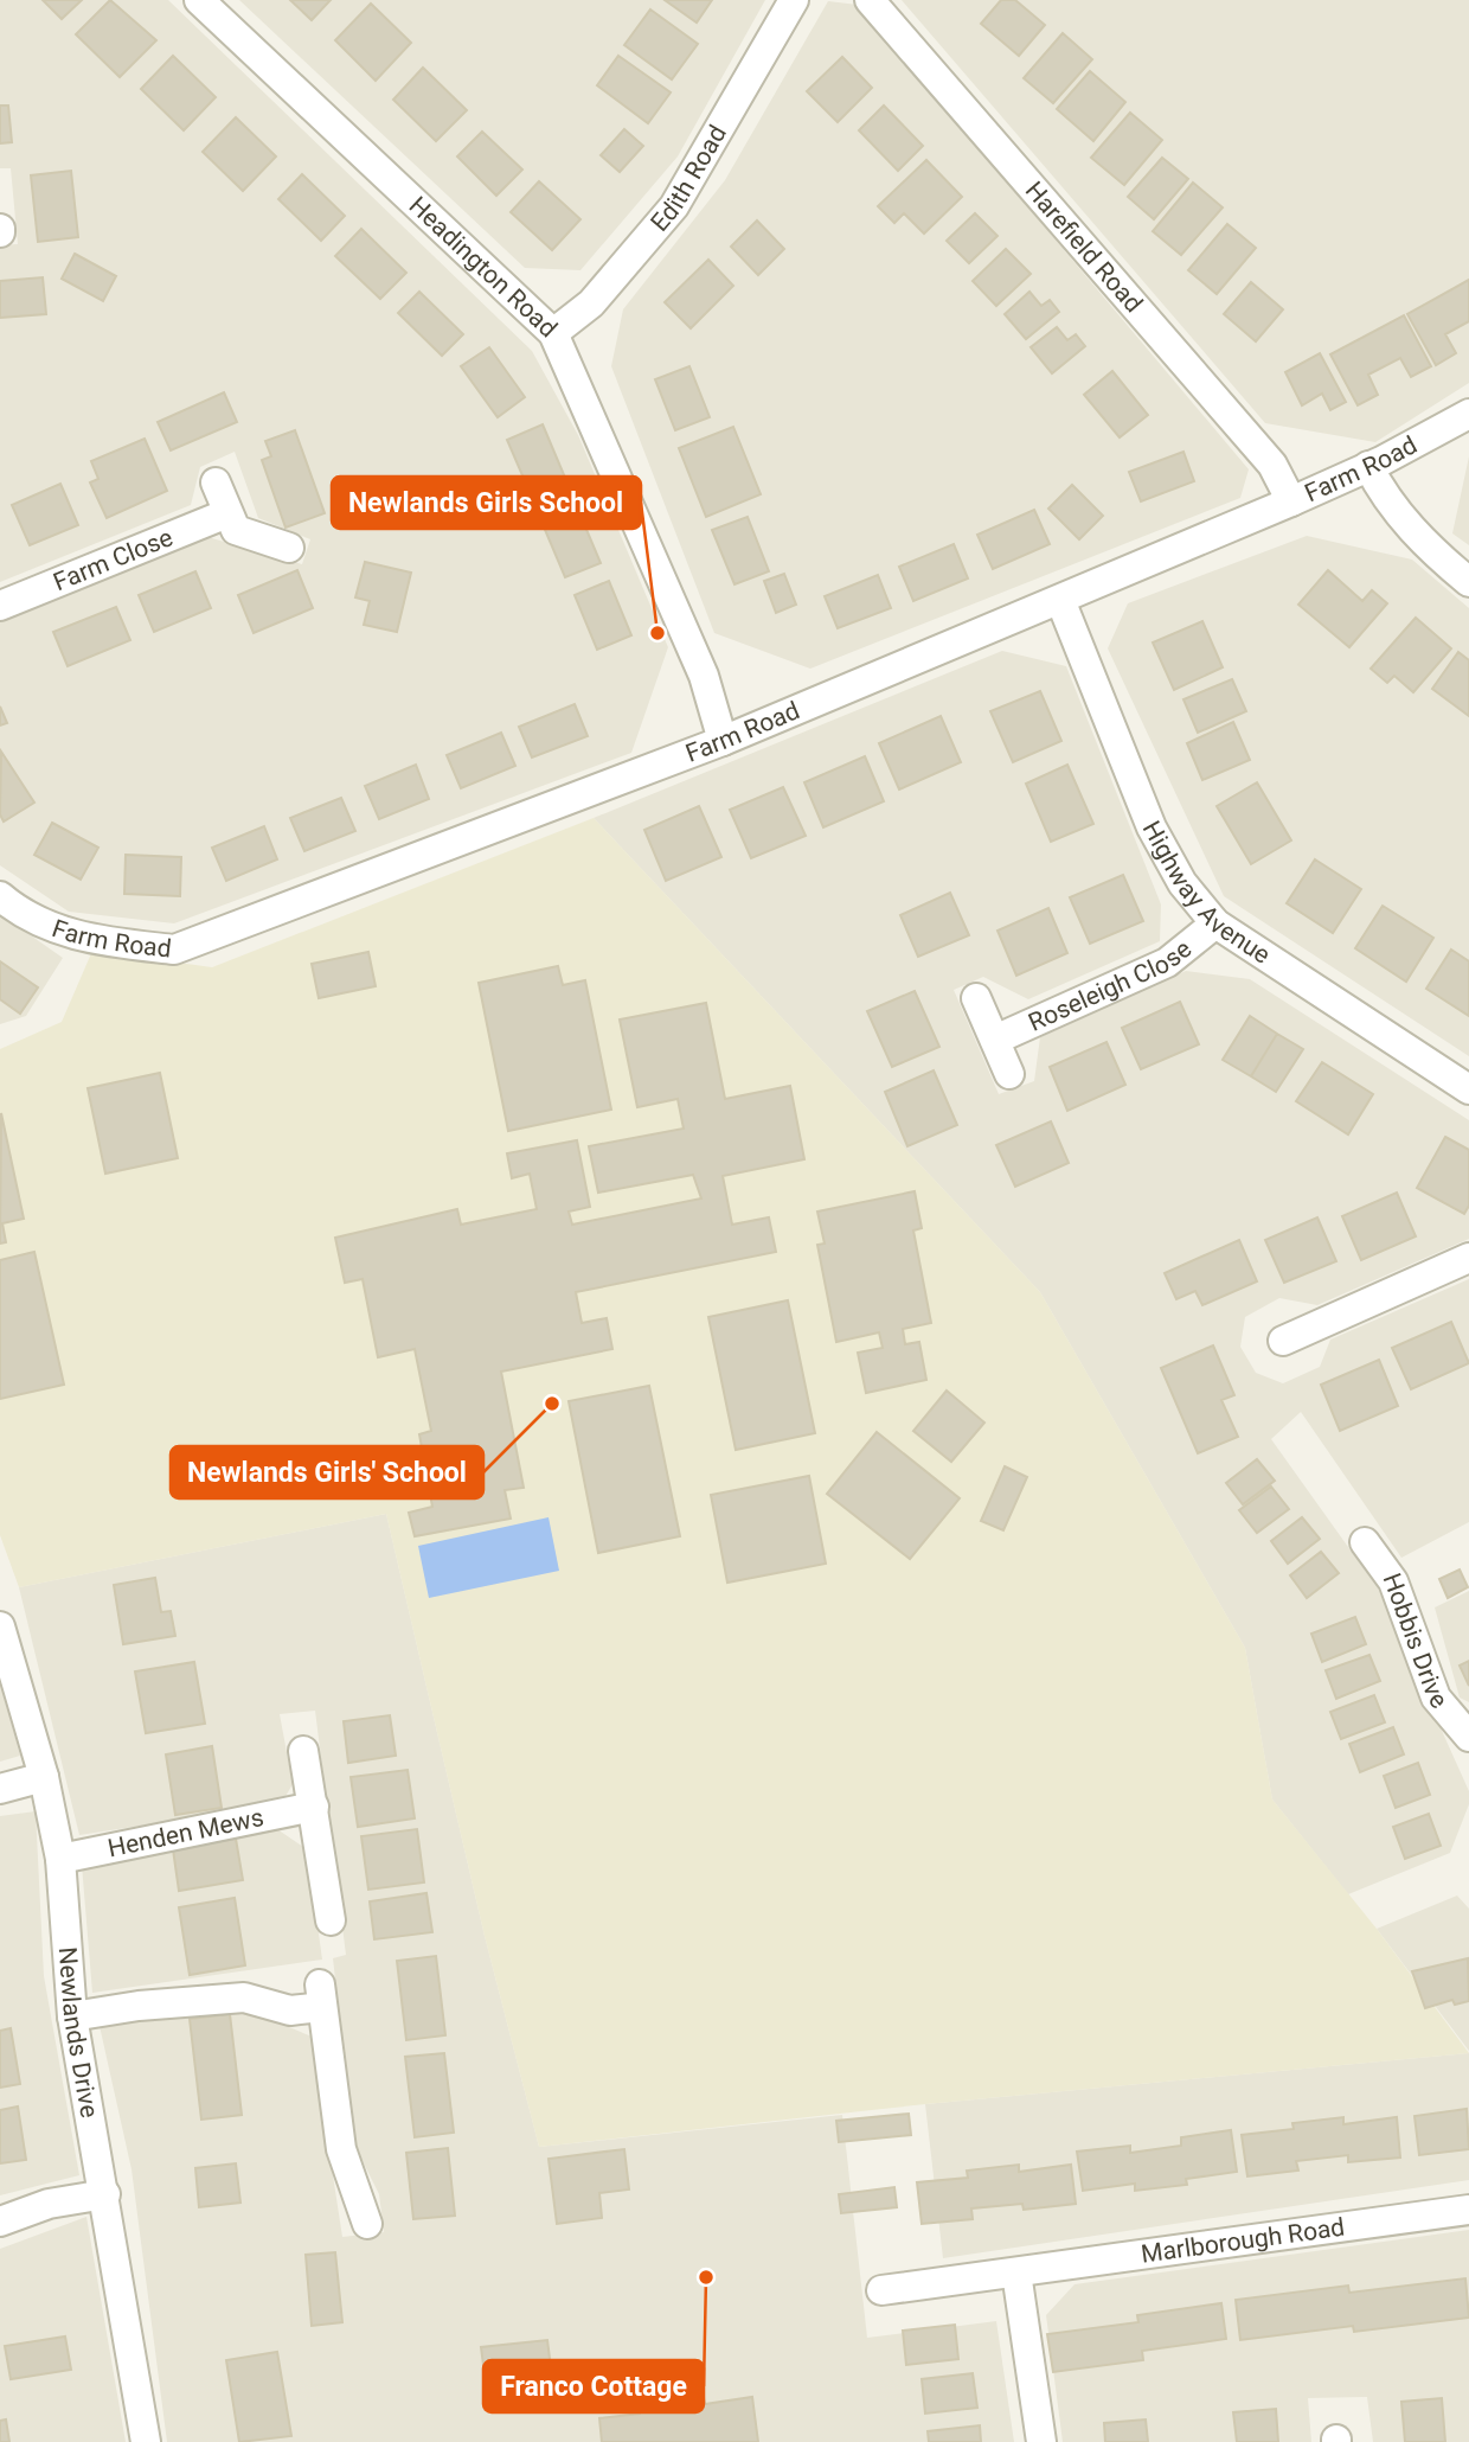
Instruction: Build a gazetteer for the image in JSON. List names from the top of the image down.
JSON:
{
  "streets": {
    "street": [
      "Edith Road",
      "Harefield Road",
      "Headington Road",
      "Farm Road",
      "Farm Close",
      "Highway Avenue",
      "Roseleigh Close",
      "Hobbis Drive",
      "Henden Mews",
      "Newlands Drive",
      "Marlborough Road"
    ]
  },
  "crossings": [
    ["Edith Road", "Headington Road"],
    ["Harefield Road", "Farm Road"],
    ["Headington Road", "Farm Road"],
    ["Farm Road", "Highway Avenue"],
    ["Highway Avenue", "Roseleigh Close"],
    ["Henden Mews", "Newlands Drive"]
  ],
  "places": ["Newlands Girls School", "Newlands Girls' School", "Franco Cottage"]
}
